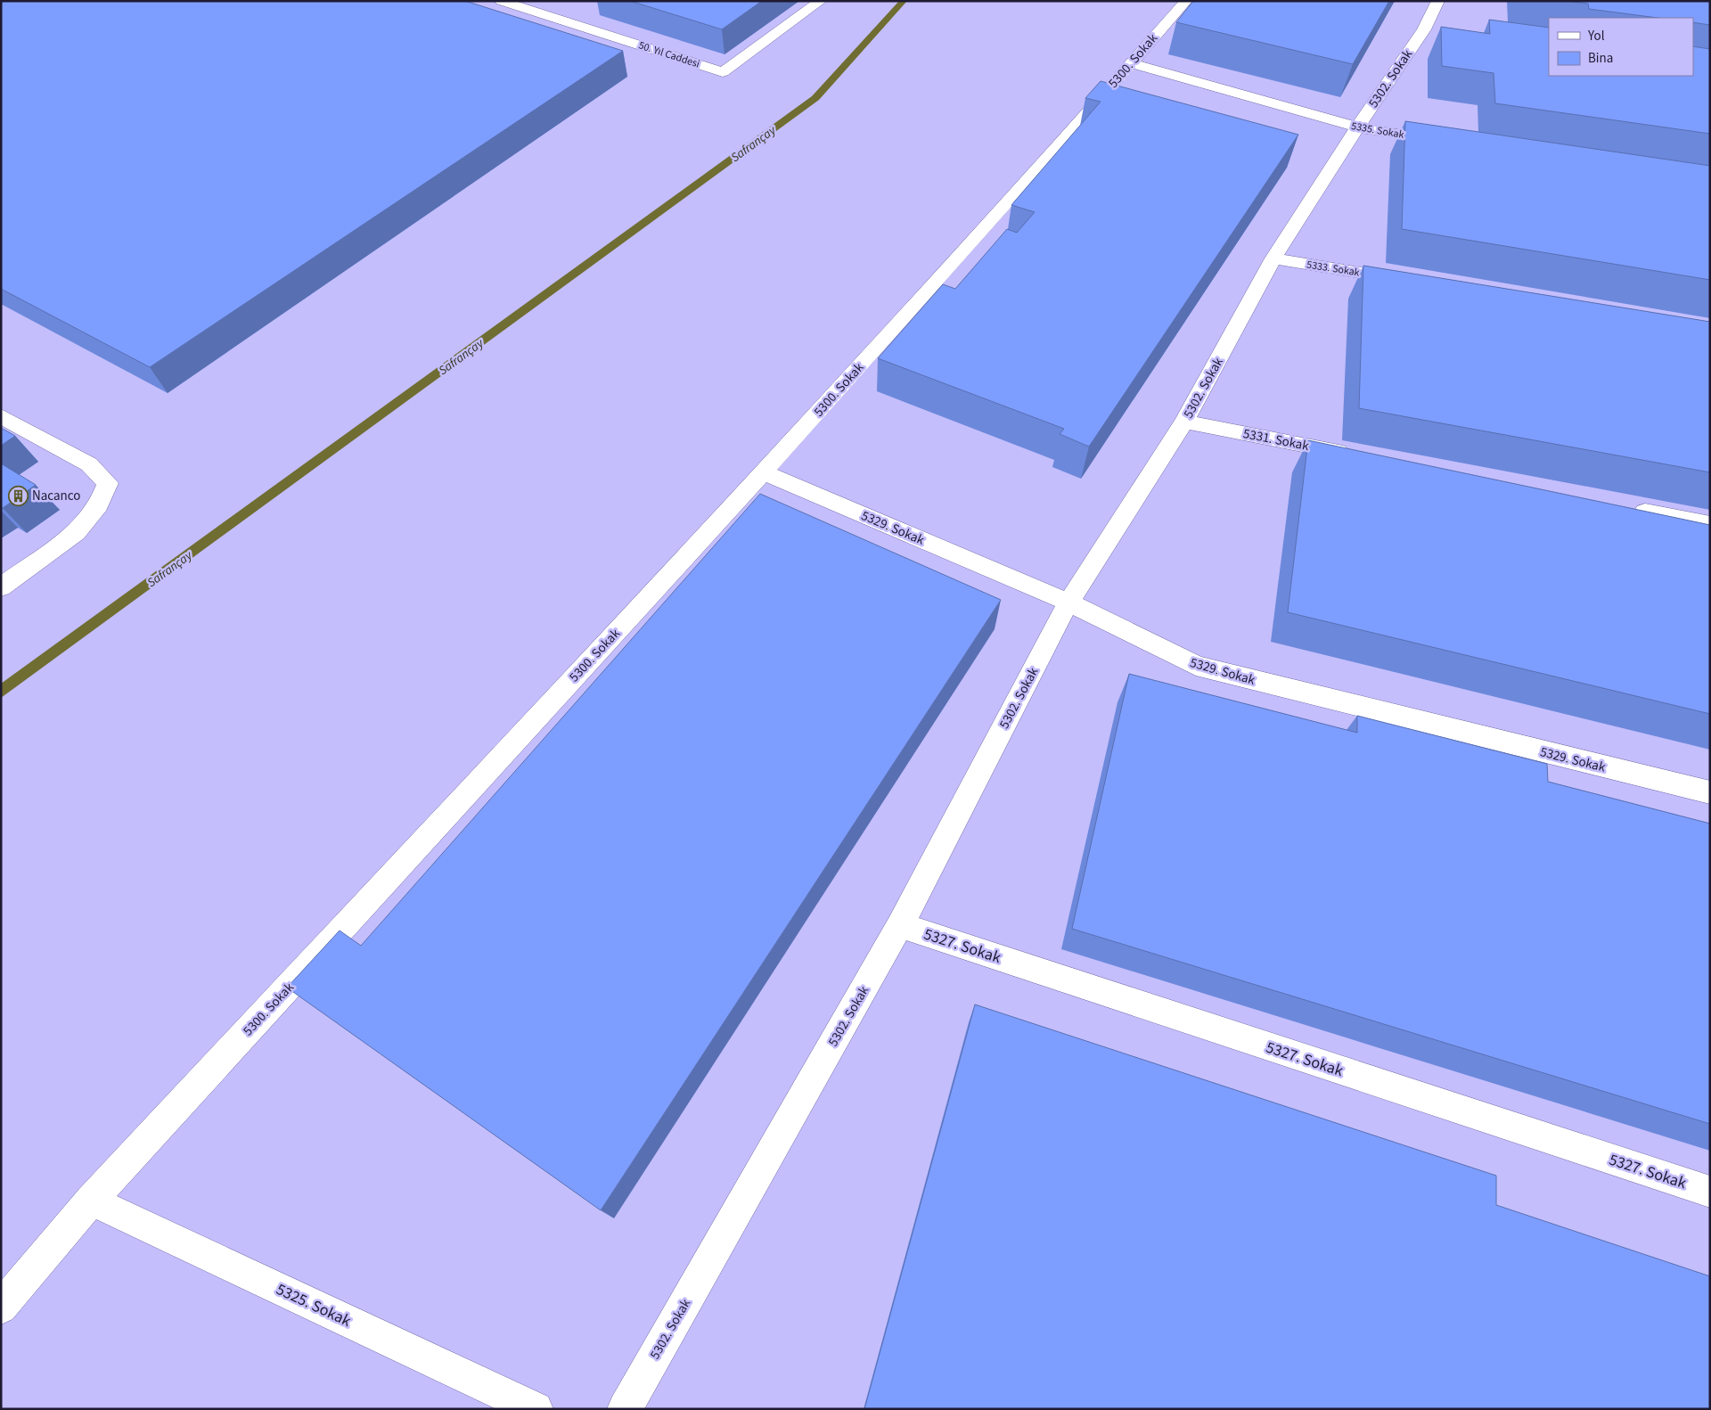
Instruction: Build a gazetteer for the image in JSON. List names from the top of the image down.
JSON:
{
  "streets": {
    "street": [
      "50. Yıl Caddesi",
      "5300. Sokak",
      "5302. Sokak",
      "5335. Sokak",
      "5333. Sokak",
      "5331. Sokak",
      "5329. Sokak",
      "5327. Sokak",
      "5325. Sokak"
    ]
  },
  "crossings": [
    ["5300. Sokak", "5335. Sokak"],
    ["5300. Sokak", "5329. Sokak"],
    ["5300. Sokak", "5325. Sokak"],
    ["5302. Sokak", "5335. Sokak"],
    ["5302. Sokak", "5333. Sokak"],
    ["5302. Sokak", "5331. Sokak"],
    ["5302. Sokak", "5329. Sokak"],
    ["5302. Sokak", "5327. Sokak"]
  ],
  "water": ["Safrançay"],
  "places": {
    "building": ["Nacanco"]
  },
  "legend": ["Yol", "Bina"]
}
